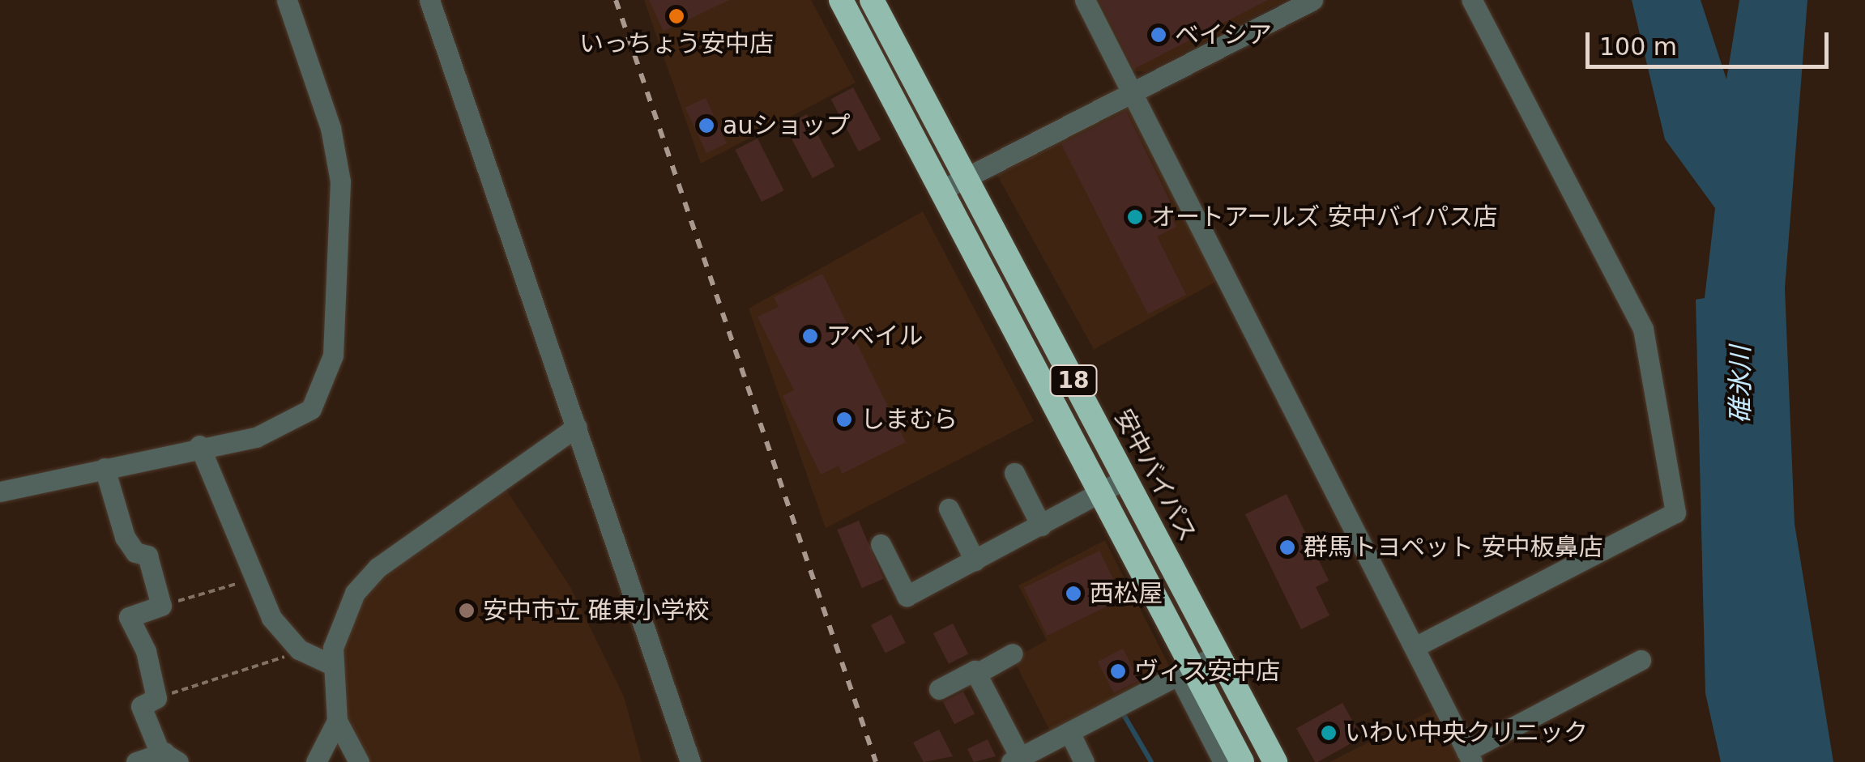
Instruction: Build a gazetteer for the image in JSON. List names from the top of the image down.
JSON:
{
  "streets": {
    "highway": ["18", "安中バイパス"]
  },
  "water": ["碓氷川"],
  "places": [
    "いっちょう安中店",
    "ベイシア",
    "auショップ",
    "オートアールズ 安中バイパス店",
    "アベイル",
    "しまむら",
    "群馬トヨペット 安中板鼻店",
    "西松屋",
    "安中市立 碓東小学校",
    "ヴィス安中店",
    "いわい中央クリニック"
  ],
  "scale_bar": "100 m"
}
